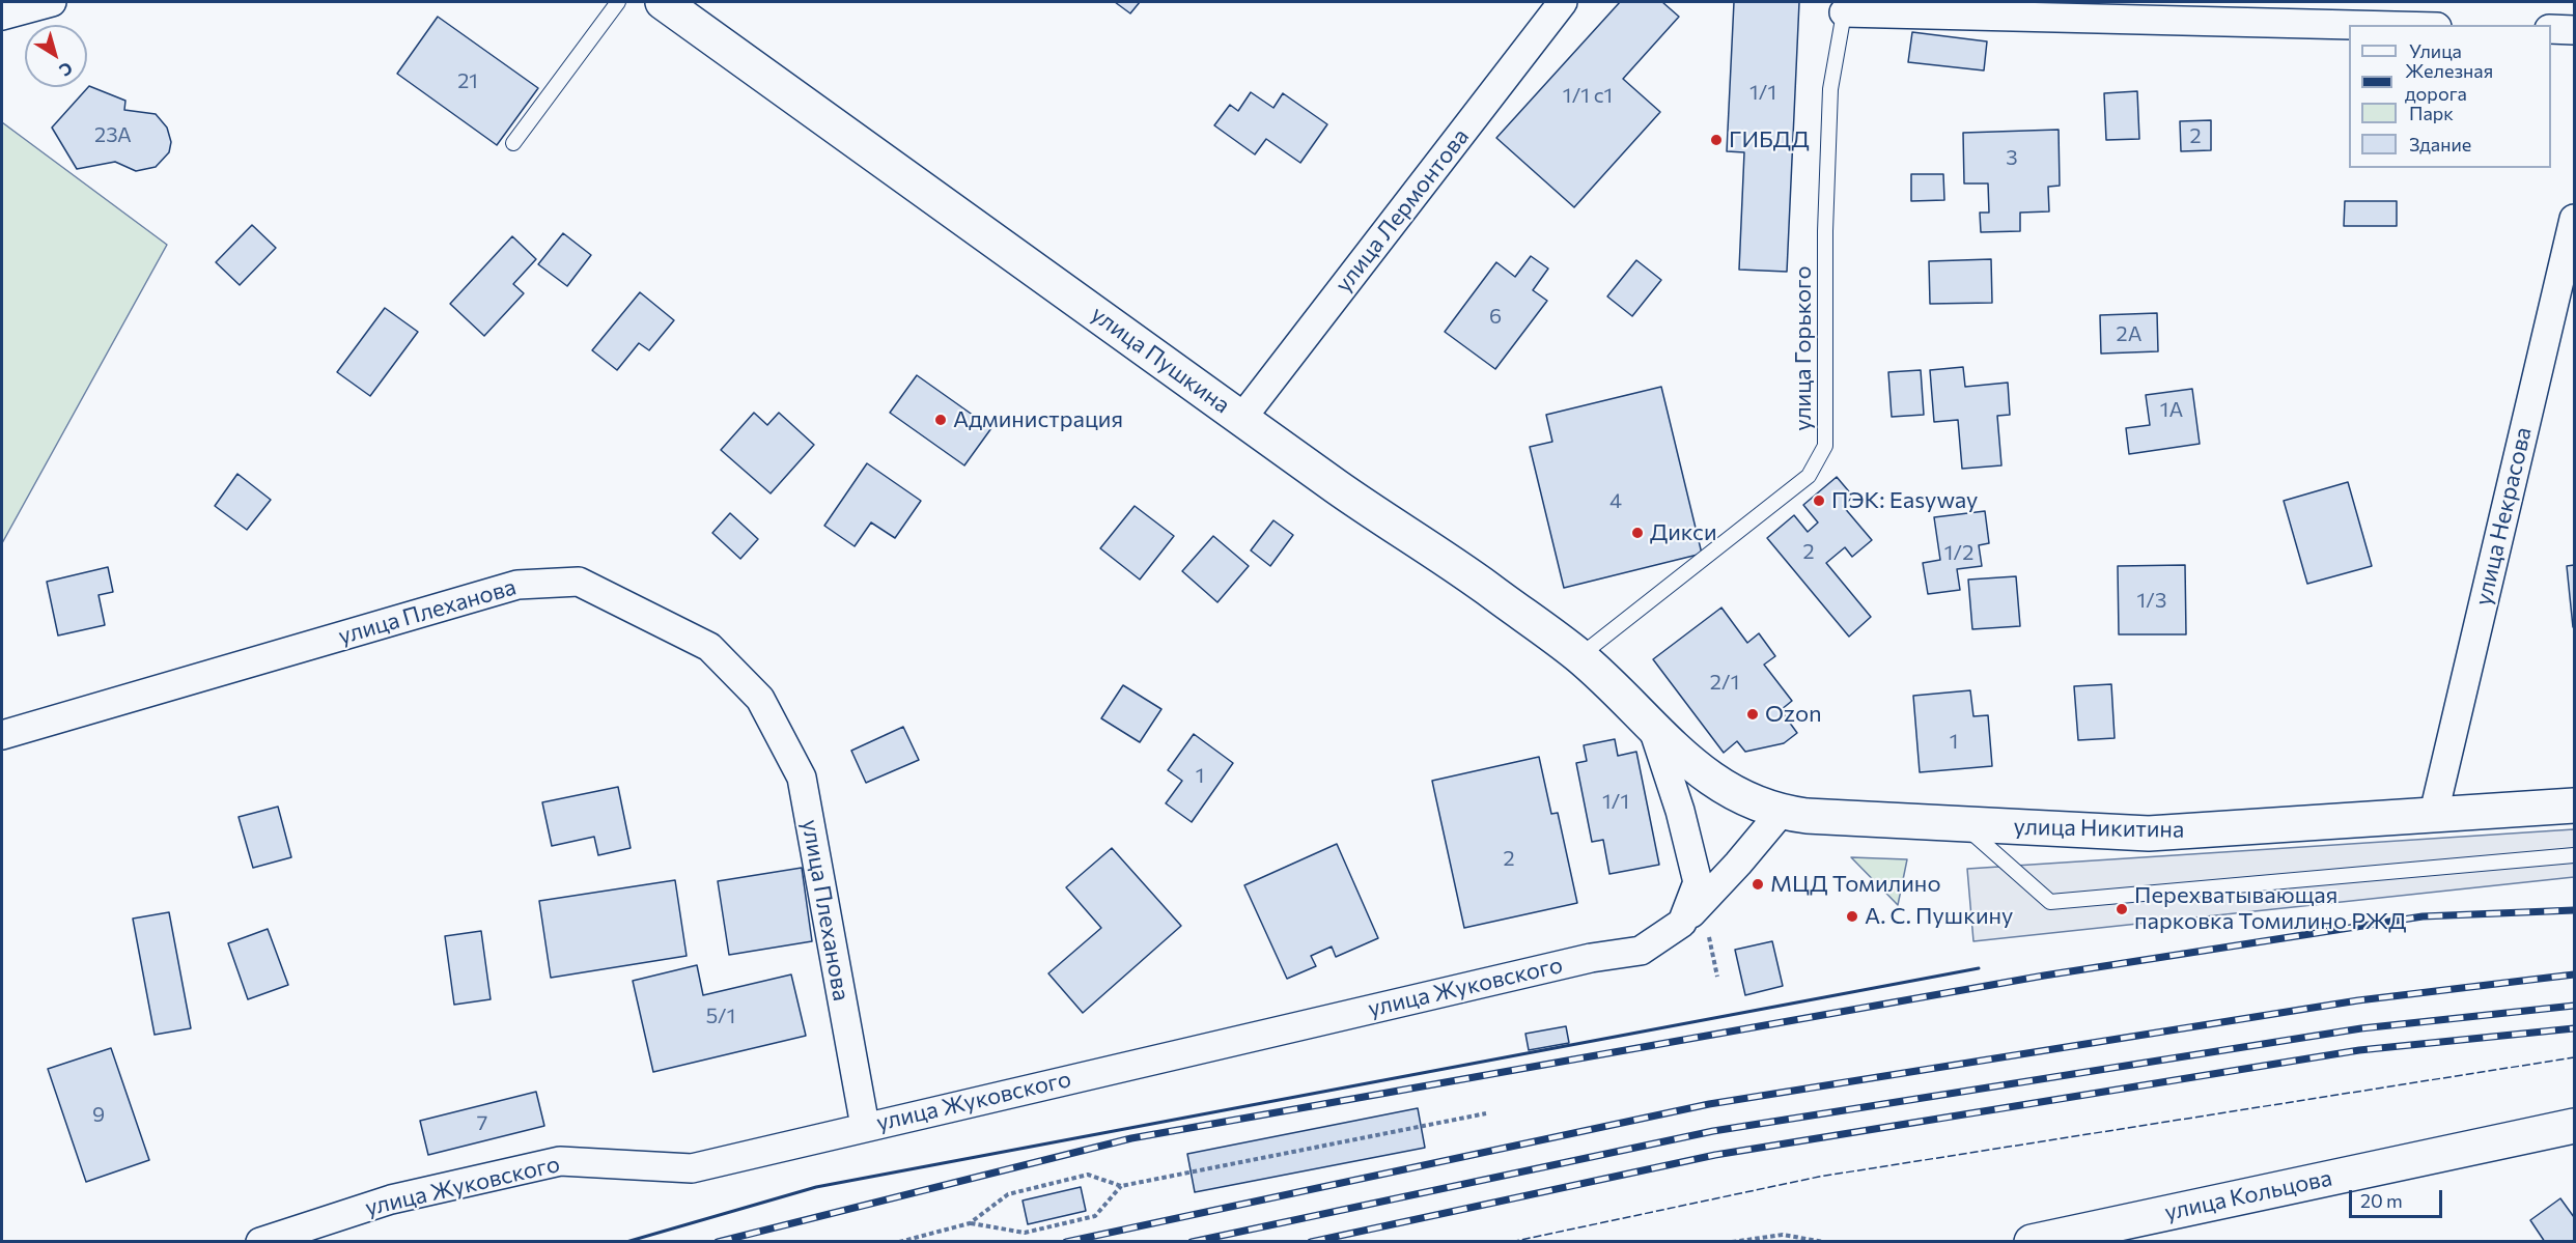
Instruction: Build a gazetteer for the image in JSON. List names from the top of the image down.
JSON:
{
  "streets": {
    "main road": ["улица Пушкина", "улица Никитина", "улица Кольцова"],
    "street": [
      "улица Лермонтова",
      "улица Некрасова",
      "улица Плеханова",
      "улица Жуковского"
    ],
    "lane": ["улица Горького"]
  },
  "crossings": [
    ["улица Лермонтова", "улица Пушкина"],
    ["улица Горького", "улица Пушкина"],
    ["улица Пушкина", "улица Никитина"],
    ["улица Некрасова", "улица Никитина"],
    ["улица Плеханова", "улица Жуковского"],
    ["улица Никитина", "улица Жуковского"]
  ],
  "places": [
    "ГИБДД",
    "Администрация",
    "ПЭК: Easyway",
    "Дикси",
    "Ozon",
    "МЦД Томилино",
    "Перехватывающая парковка Томилино РЖД",
    "А. С. Пушкину"
  ],
  "house_numbers": [
    "21",
    "1/1",
    "1/1 с1",
    "23А",
    "2",
    "3",
    "6",
    "2А",
    "1А",
    "4",
    "2",
    "1/2",
    "1/3",
    "2/1",
    "1",
    "1",
    "1/1",
    "2",
    "5/1",
    "9",
    "7"
  ],
  "legend": [
    "Улица",
    "Железная дорога",
    "Парк",
    "Здание"
  ],
  "scale_bar": "20 m",
  "north": "bottom right"
}
